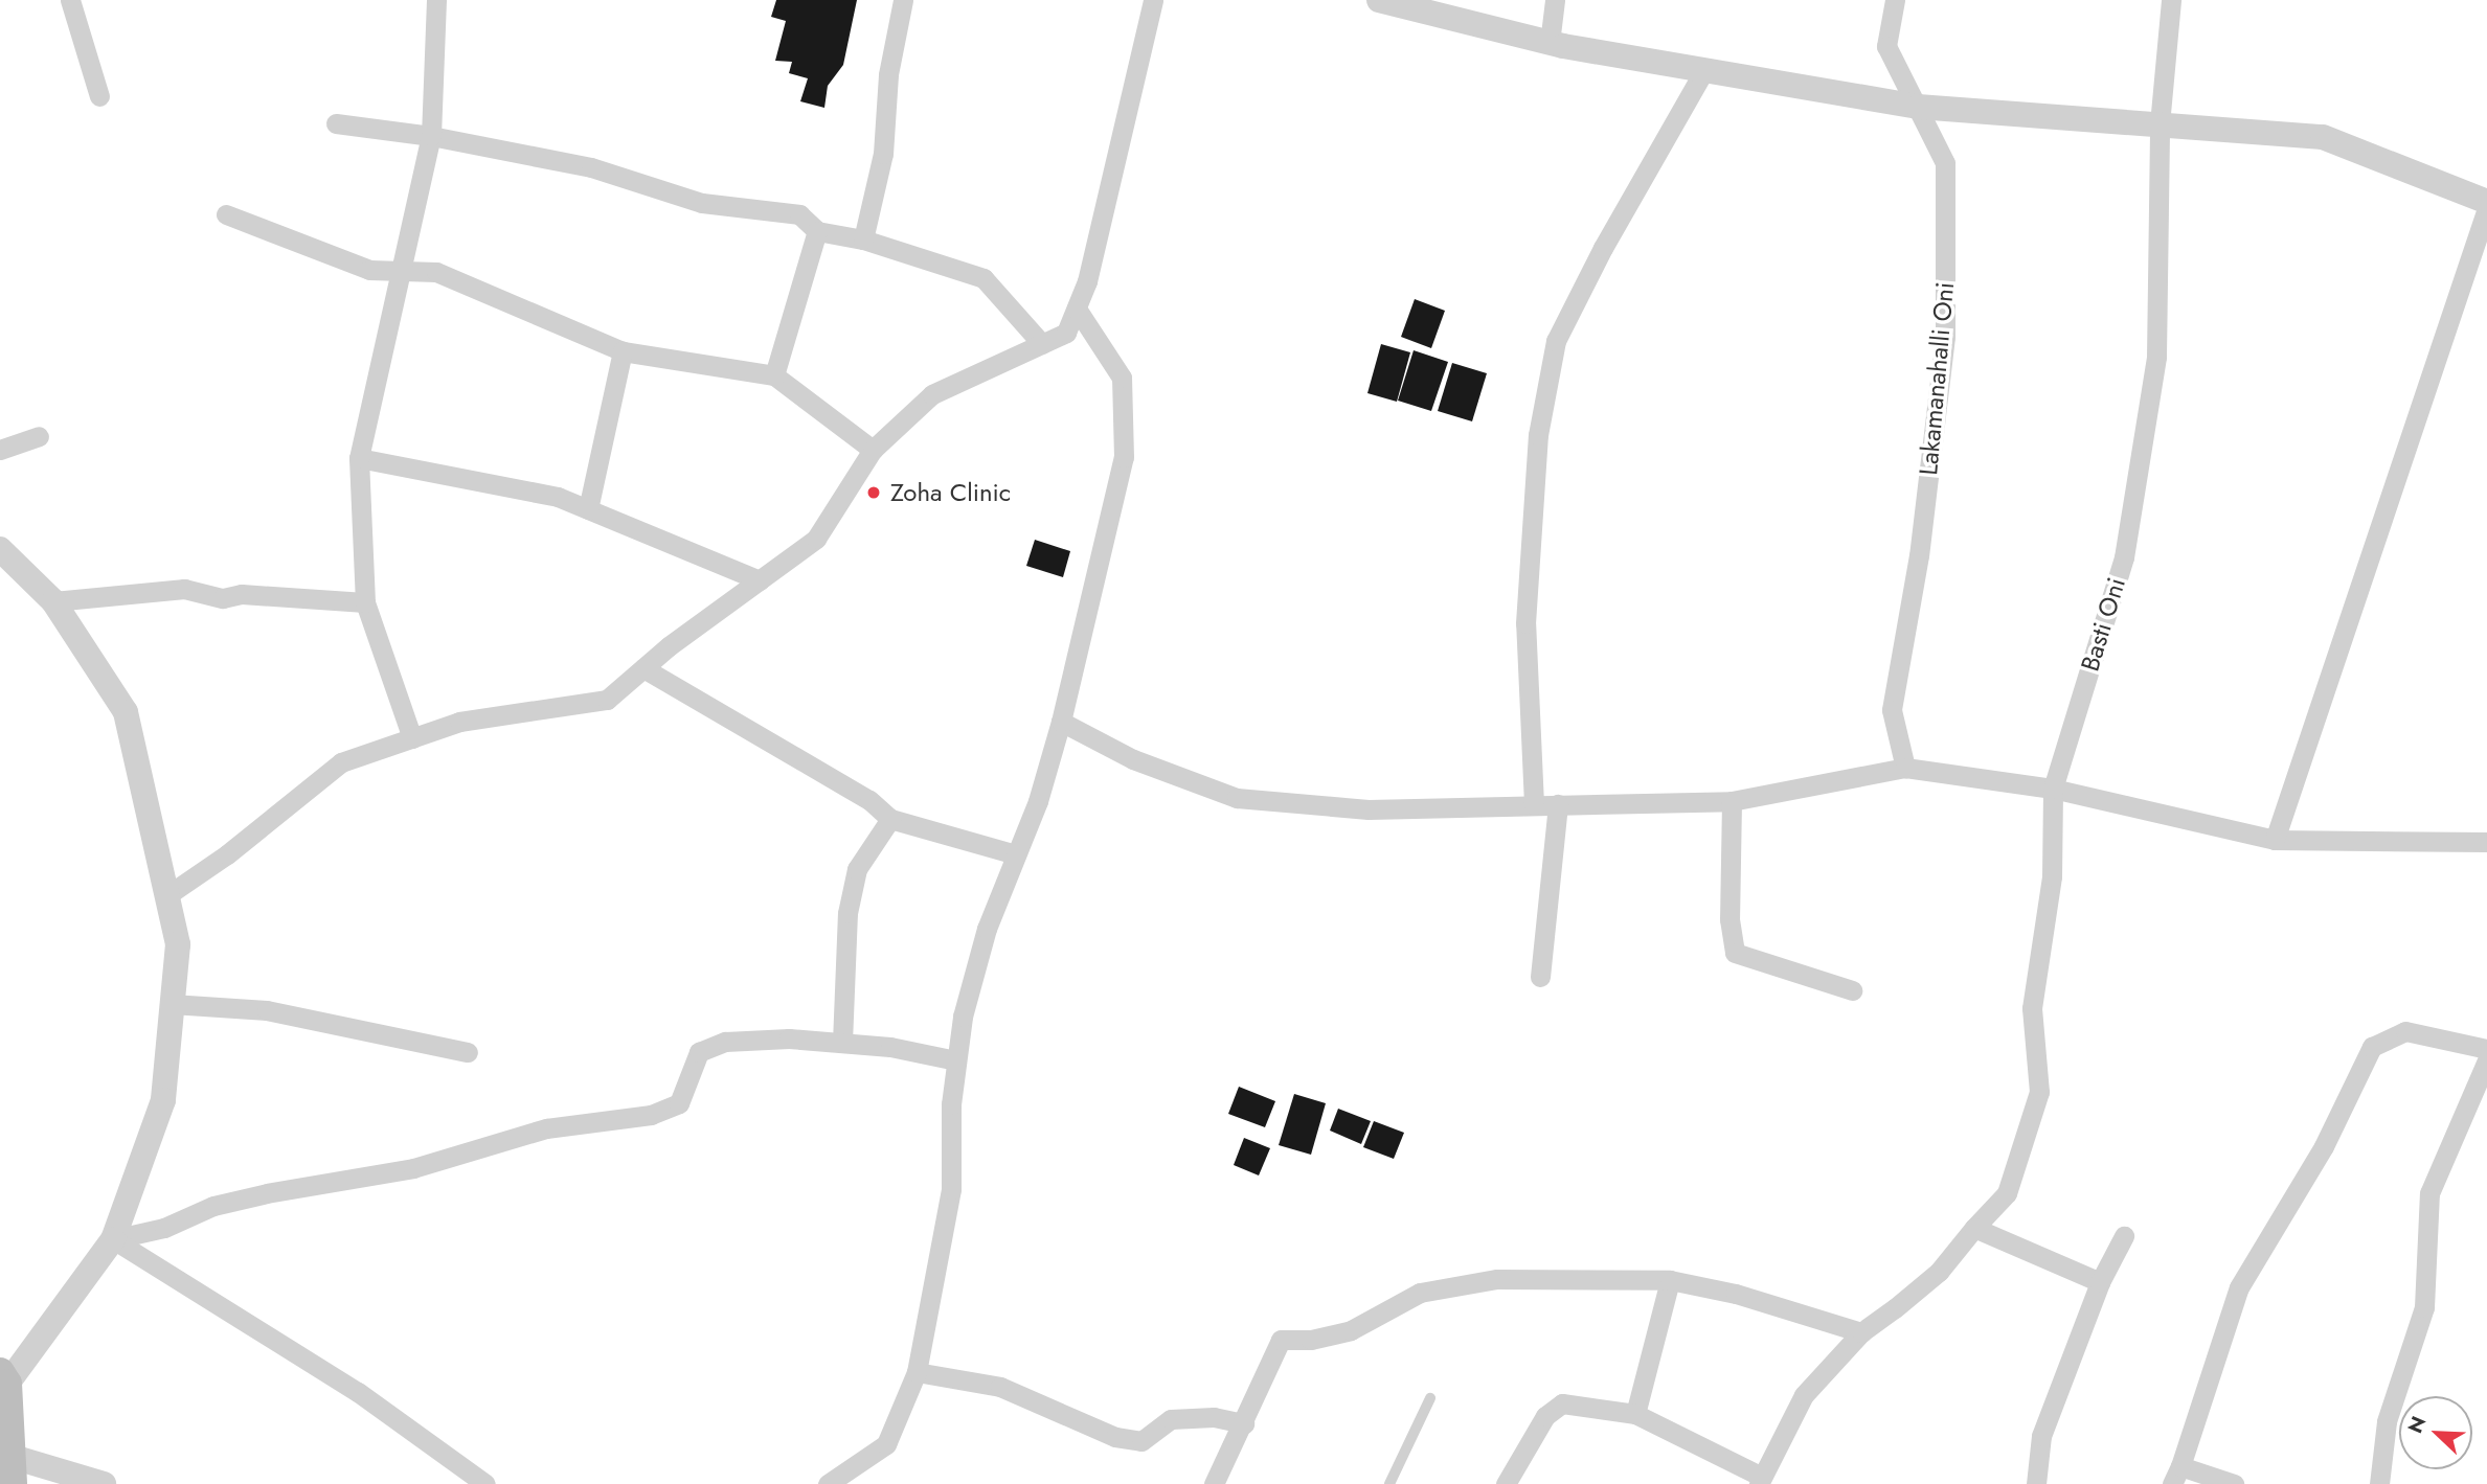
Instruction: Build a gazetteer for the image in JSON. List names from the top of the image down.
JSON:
{
  "streets": {
    "street": ["Lakamanahalli Oni", "Basti Oni"]
  },
  "places": ["Zoha Clinic"],
  "north": "top left"
}
